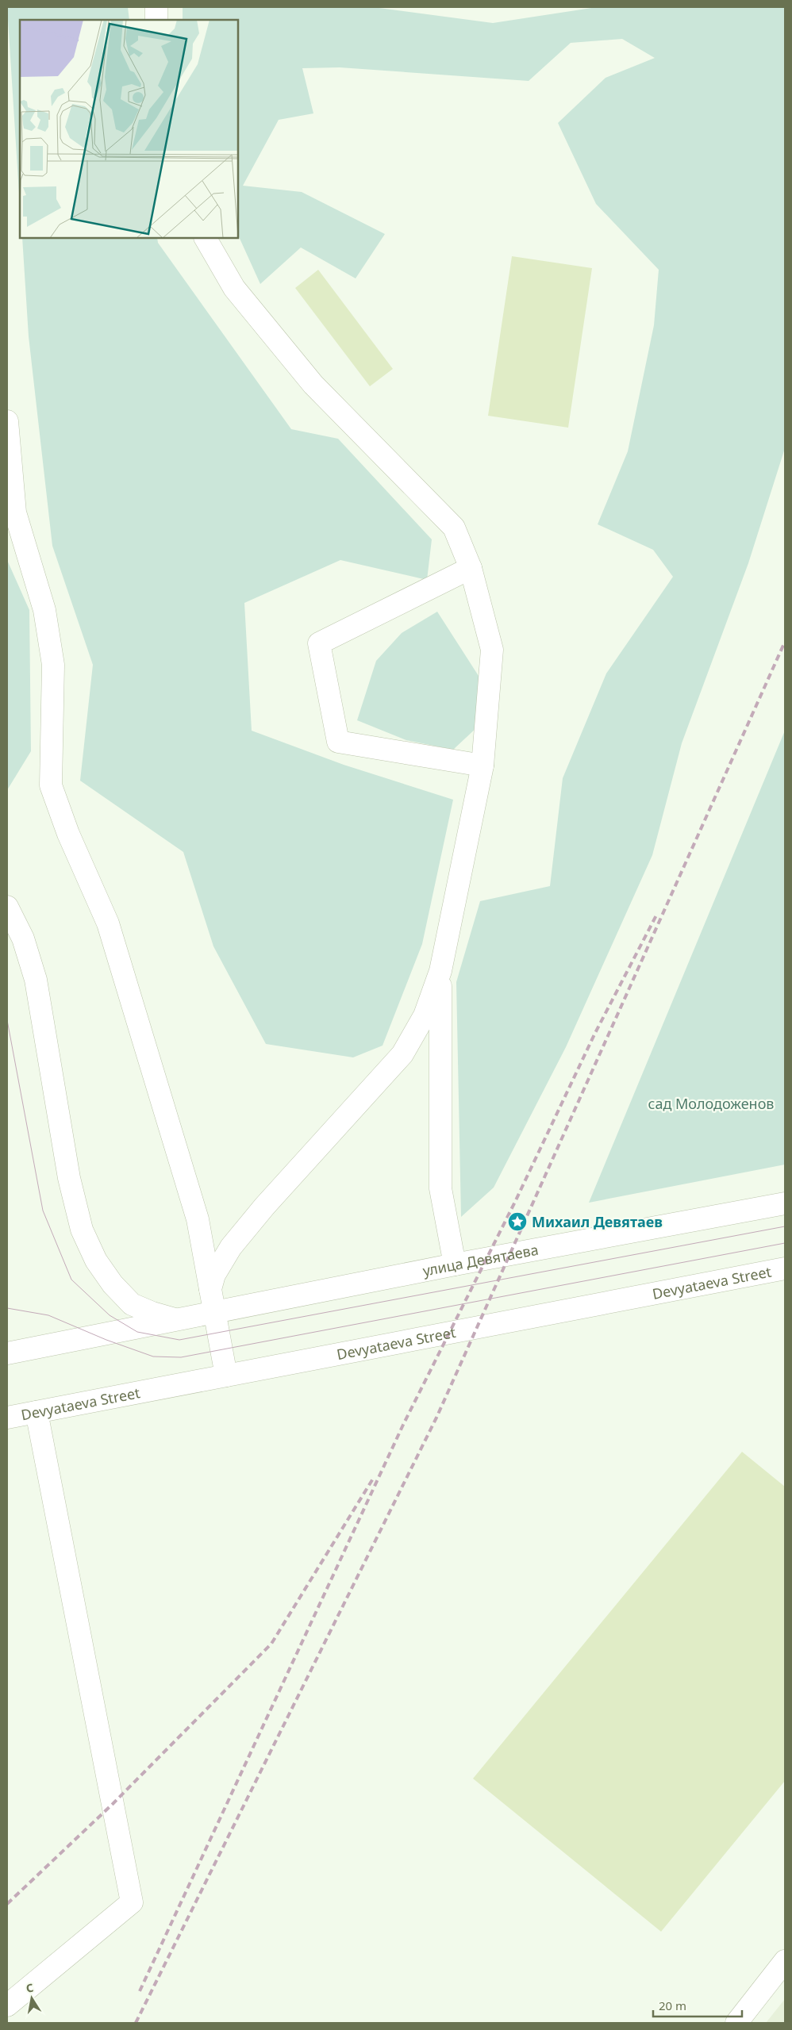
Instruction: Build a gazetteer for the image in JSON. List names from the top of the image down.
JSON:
{
  "streets": {
    "street": ["улица Девятаева", "Devyataeva Street"]
  },
  "parks": ["сад Молодоженов"],
  "places": {
    "place": ["Михаил Девятаев"]
  },
  "scale_bar": "20 m",
  "north": "top"
}
